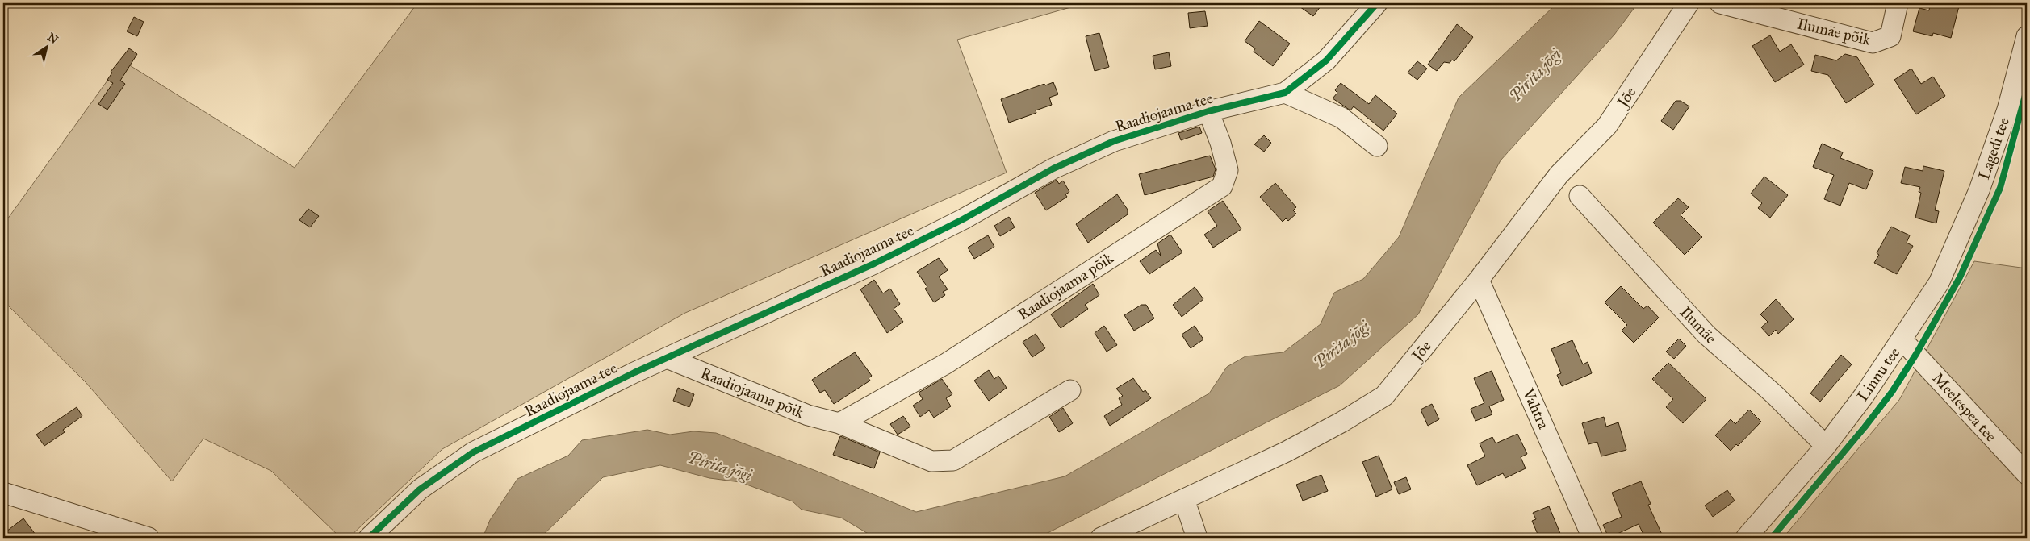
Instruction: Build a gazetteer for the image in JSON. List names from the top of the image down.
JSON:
{
  "streets": {
    "street": [
      "Ilumäe põik",
      "Jõe",
      "Raadiojaama tee",
      "Lagedi tee",
      "Raadiojaama põik",
      "Ilumäe",
      "Linnu tee",
      "Meelespea tee",
      "Vahtra"
    ]
  },
  "crossings": [
    ["Jõe", "Vahtra"],
    ["Raadiojaama tee", "Raadiojaama põik"],
    ["Lagedi tee", "Linnu tee"],
    ["Ilumäe", "Linnu tee"],
    ["Linnu tee", "Meelespea tee"]
  ],
  "water": ["Pirita jõgi"],
  "north": "top right"
}
